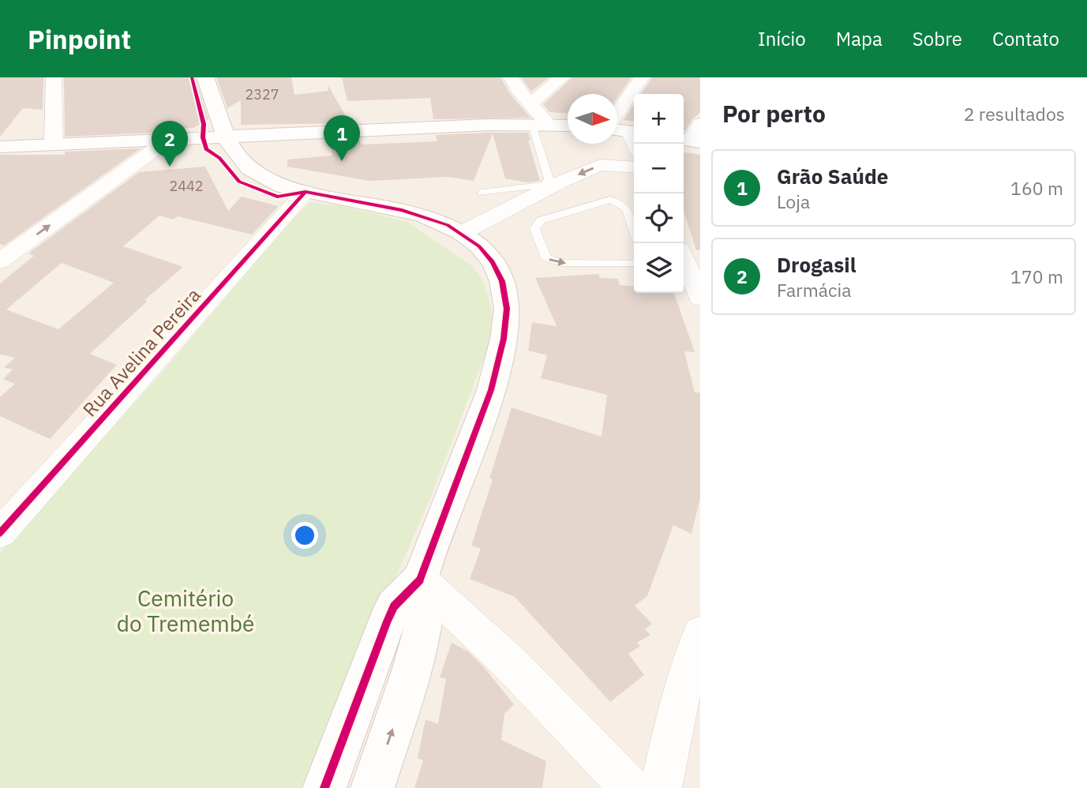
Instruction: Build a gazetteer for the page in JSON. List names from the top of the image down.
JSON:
{
  "streets": {
    "street": ["Rua Avelina Pereira"]
  },
  "parks": ["Cemitério do Tremembé"],
  "house_numbers": ["2327", "2442"],
  "north": "right",
  "page": {
    "header": "Pinpoint",
    "nav": [
      "Início",
      "Mapa",
      "Sobre",
      "Contato"
    ],
    "heading": ["Por perto", "2 resultados"],
    "map_buttons": ["+", "−"],
    "pins": ["1", "2"],
    "list": [
      {
        "mark": "1",
        "name": "Grão Saúde",
        "note": "Loja",
        "value": "160 m"
      },
      {
        "mark": "2",
        "name": "Drogasil",
        "note": "Farmácia",
        "value": "170 m"
      }
    ]
  }
}
